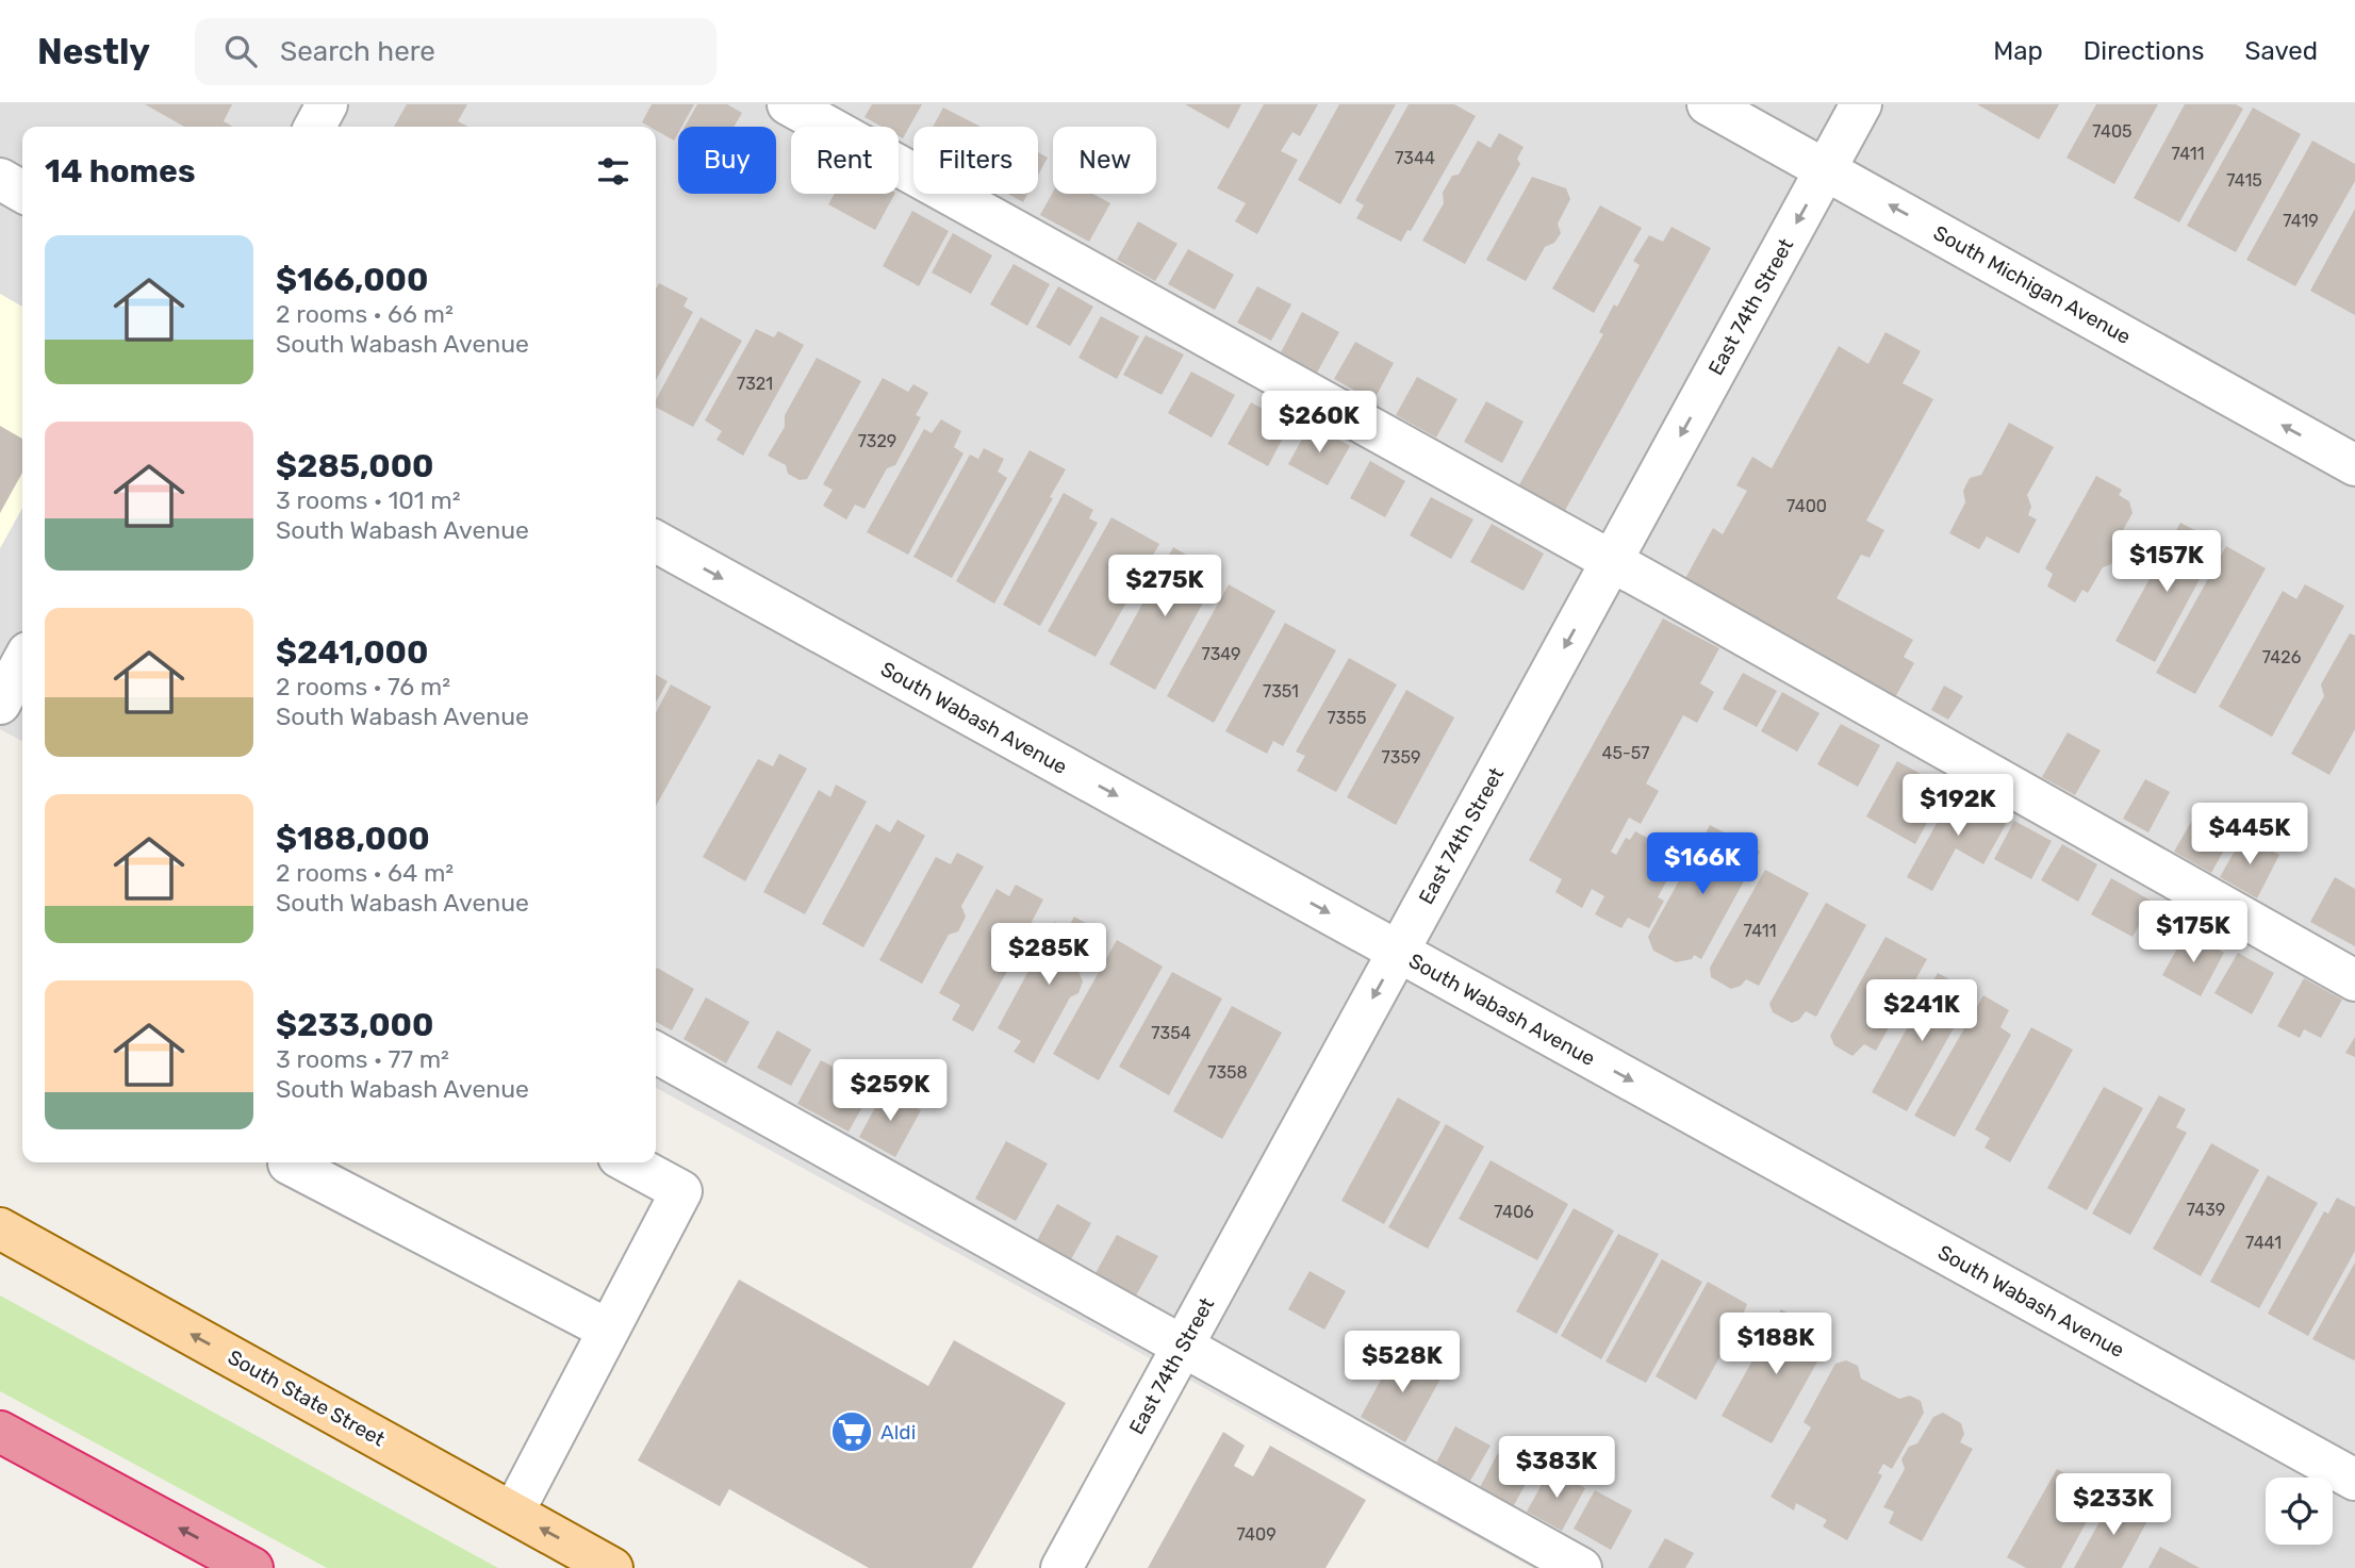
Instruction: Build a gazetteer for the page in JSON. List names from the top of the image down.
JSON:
{
  "streets": {
    "main road": ["South State Street"],
    "street": ["South Michigan Avenue", "East 74th Street", "South Wabash Avenue"]
  },
  "crossings": [
    ["South Michigan Avenue", "East 74th Street"],
    ["East 74th Street", "South Wabash Avenue"]
  ],
  "one_way": [
    "South Michigan Avenue",
    "East 74th Street",
    "South Wabash Avenue",
    "South State Street"
  ],
  "places": {
    "supermarket": ["Aldi"]
  },
  "house_numbers": [
    "7405",
    "7411",
    "7344",
    "7415",
    "7419",
    "7321",
    "7329",
    "7400",
    "7349",
    "7426",
    "7351",
    "7355",
    "45-57",
    "7359",
    "7411",
    "7354",
    "7358",
    "7439",
    "7406",
    "7441",
    "7409"
  ],
  "page": {
    "header": "Nestly",
    "search": "Search here",
    "nav": ["Map", "Directions", "Saved"],
    "chip": [
      "Buy",
      "Rent",
      "Filters",
      "New"
    ],
    "heading": "14 homes",
    "list": [
      {
        "name": "$166,000",
        "note": "2 rooms · 66 m² · South Wabash Avenue"
      },
      {
        "name": "$285,000",
        "note": "3 rooms · 101 m² · South Wabash Avenue"
      },
      {
        "name": "$241,000",
        "note": "2 rooms · 76 m² · South Wabash Avenue"
      },
      {
        "name": "$188,000",
        "note": "2 rooms · 64 m² · South Wabash Avenue"
      },
      {
        "name": "$233,000",
        "note": "3 rooms · 77 m² · South Wabash Avenue"
      }
    ],
    "price": [
      "$260K",
      "$157K",
      "$275K",
      "$192K",
      "$445K",
      "$166K",
      "$175K",
      "$285K",
      "$241K",
      "$259K",
      "$188K",
      "$528K",
      "$383K",
      "$233K"
    ]
  }
}
